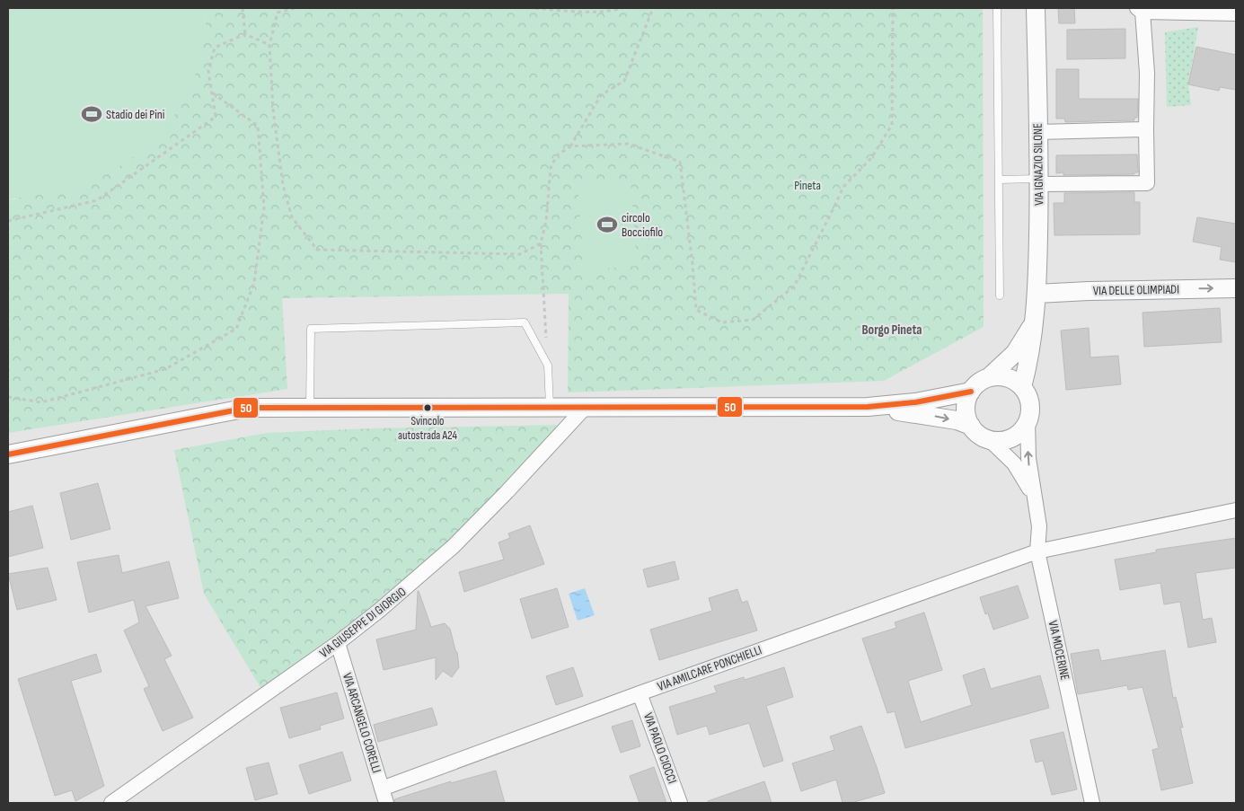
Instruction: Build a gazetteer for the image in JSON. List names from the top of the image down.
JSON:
{
  "streets": {
    "street": [
      "VIA IGNAZIO SILONE",
      "VIA DELLE OLIMPIADI",
      "VIA GIUSEPPE DI GIORGIO",
      "VIA MOCERINE",
      "VIA AMILCARE PONCHIELLI",
      "VIA ARCANGELO CORELLI",
      "VIA PAOLO CIOCCI"
    ]
  },
  "crossings": [
    ["VIA IGNAZIO SILONE", "VIA DELLE OLIMPIADI"],
    ["VIA IGNAZIO SILONE", "VIA MOCERINE"],
    ["VIA GIUSEPPE DI GIORGIO", "VIA ARCANGELO CORELLI"],
    ["VIA MOCERINE", "VIA AMILCARE PONCHIELLI"],
    ["VIA AMILCARE PONCHIELLI", "VIA ARCANGELO CORELLI"],
    ["VIA AMILCARE PONCHIELLI", "VIA PAOLO CIOCCI"]
  ],
  "districts": ["Borgo Pineta"],
  "parks": ["Pineta"],
  "places": {
    "sports": ["Stadio dei Pini", "circolo Bocciofilo"],
    "other": ["Svincolo autostrada A24"]
  },
  "lines": ["transit line 50"]
}
